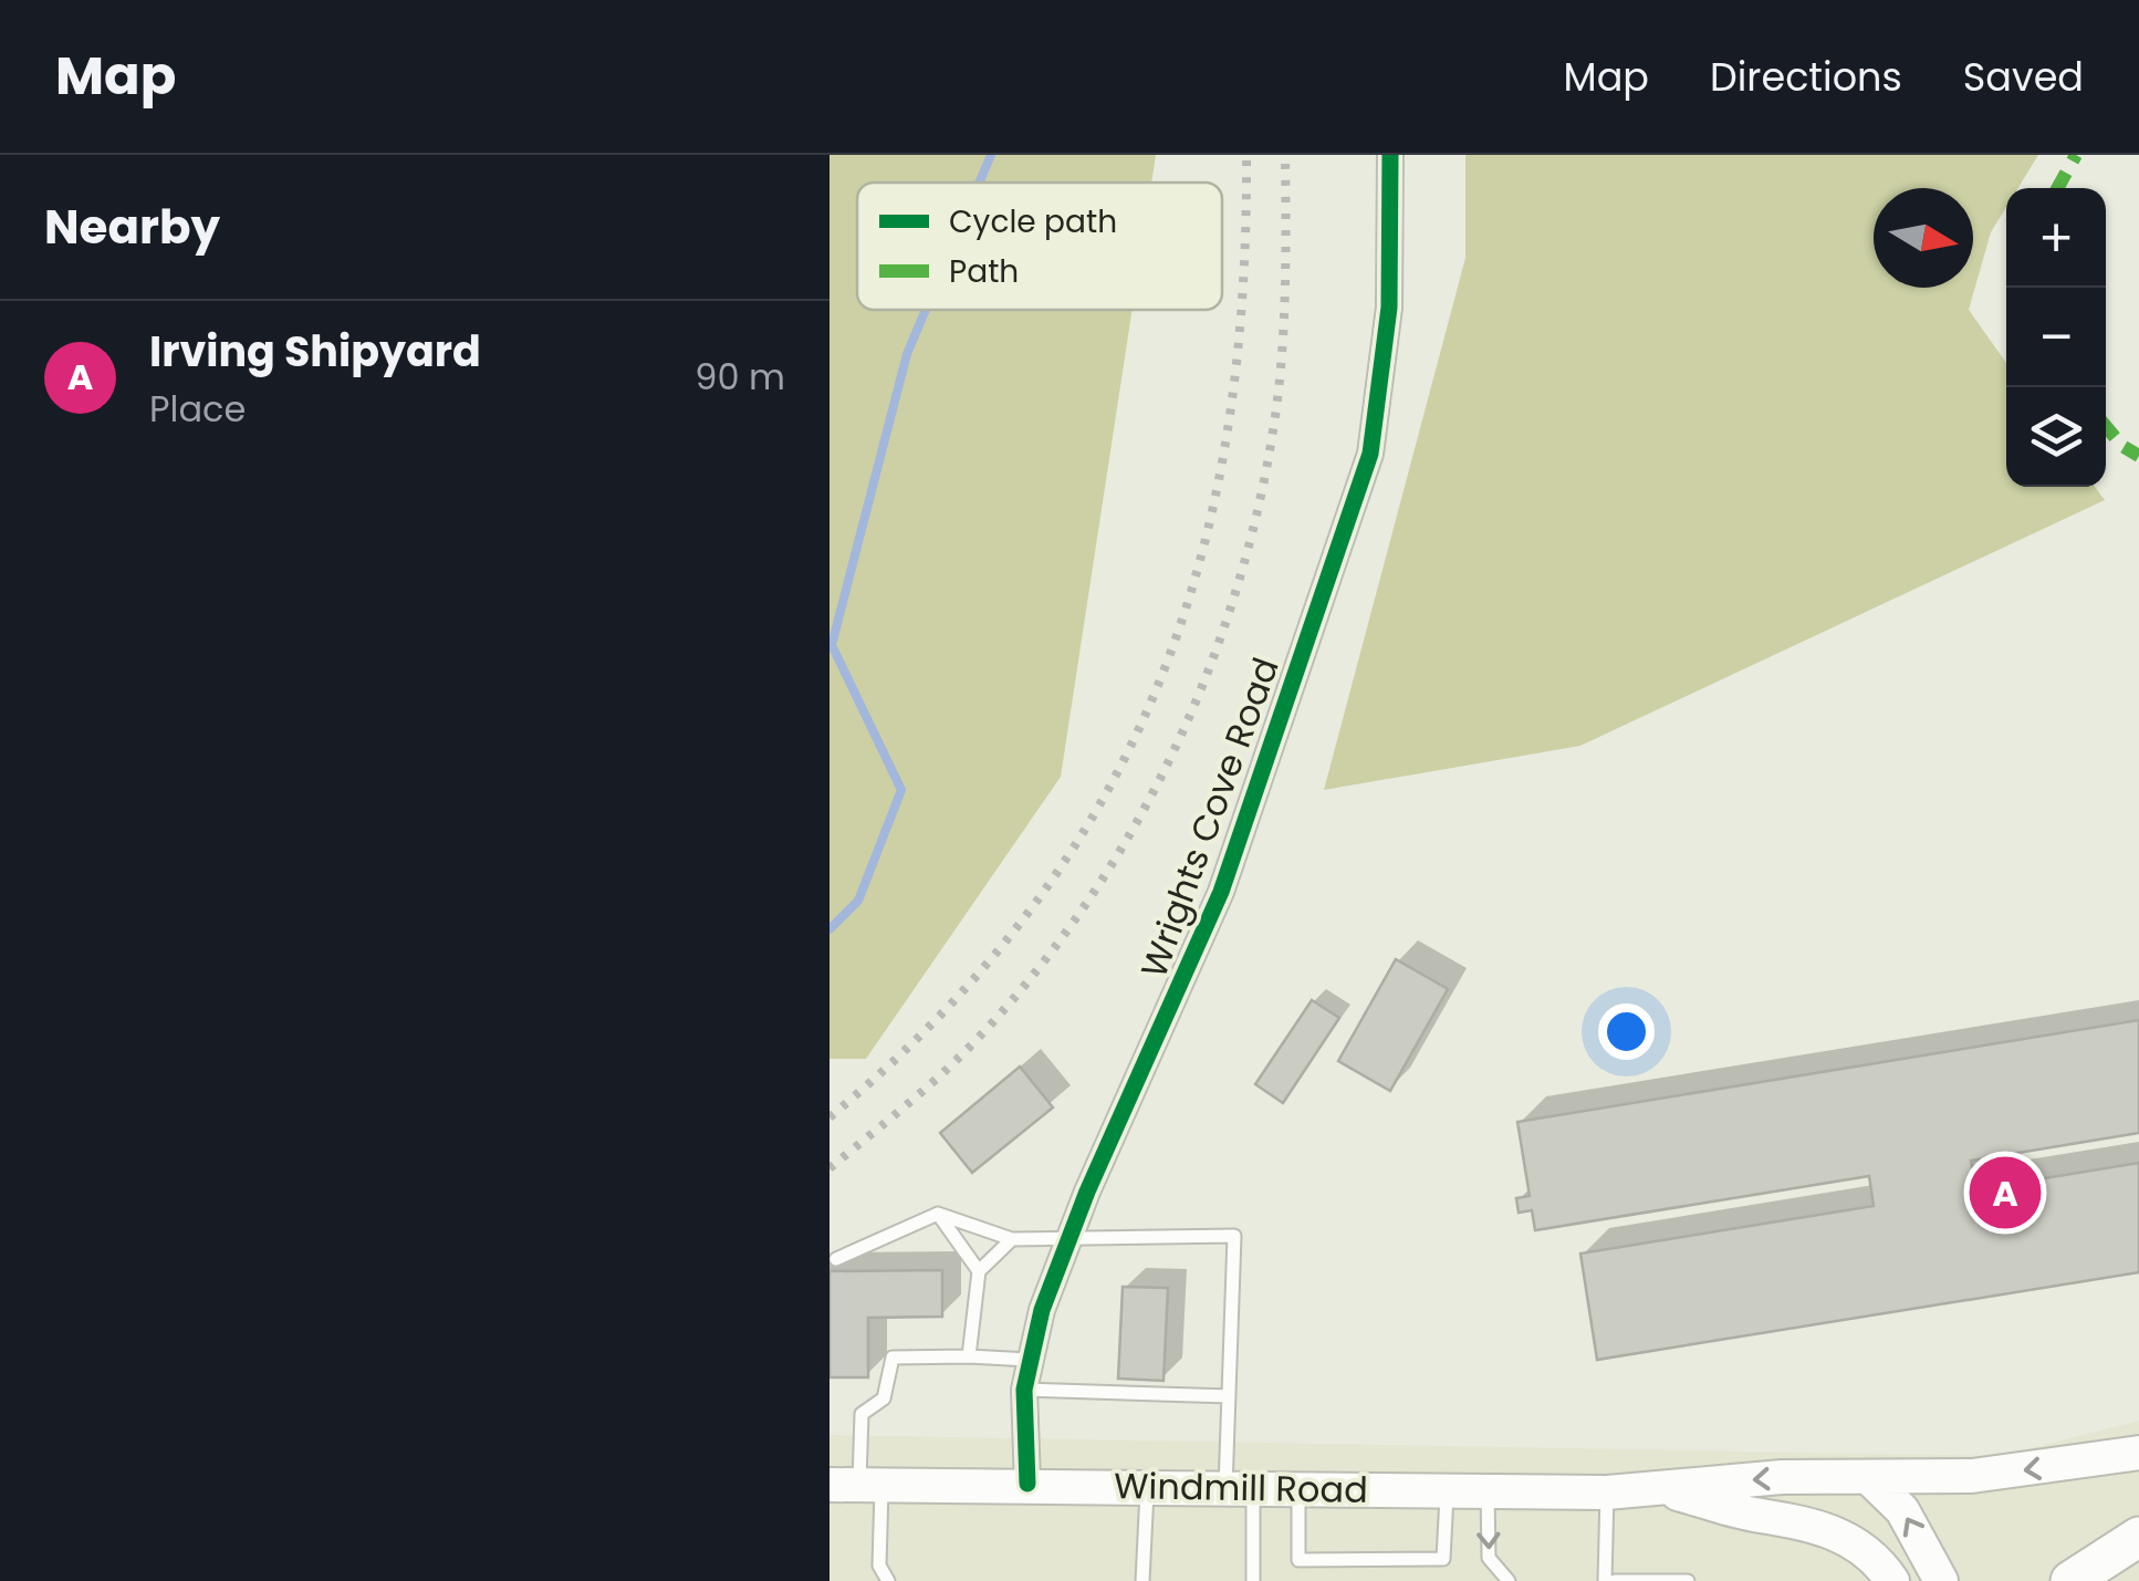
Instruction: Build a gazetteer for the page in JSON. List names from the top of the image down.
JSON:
{
  "streets": {
    "main road": ["Windmill Road"],
    "street": ["Wrights Cove Road"]
  },
  "crossings": [
    ["Wrights Cove Road", "Windmill Road"]
  ],
  "legend": ["Cycle path", "Path"],
  "north": "right",
  "page": {
    "header": "Map",
    "nav": ["Map", "Directions", "Saved"],
    "heading": "Nearby",
    "map_buttons": ["+", "−"],
    "list": [
      {
        "mark": "A",
        "name": "Irving Shipyard",
        "note": "Place",
        "value": "90 m"
      }
    ],
    "pins": "A"
  }
}
